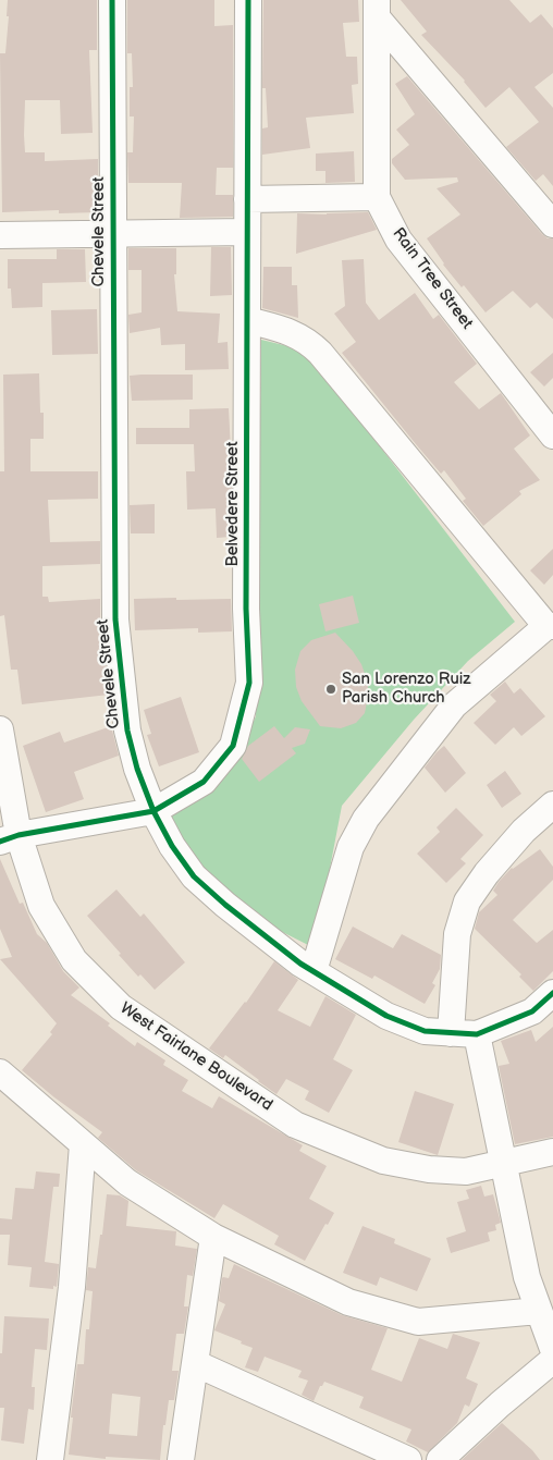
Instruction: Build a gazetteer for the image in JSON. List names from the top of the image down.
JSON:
{
  "streets": {
    "street": [
      "Chevele Street",
      "Rain Tree Street",
      "Belvedere Street",
      "West Fairlane Boulevard"
    ]
  },
  "crossings": [
    ["Chevele Street", "Belvedere Street"],
    ["Belvedere Street", "West Fairlane Boulevard"]
  ],
  "places": ["San Lorenzo Ruiz Parish Church"]
}
